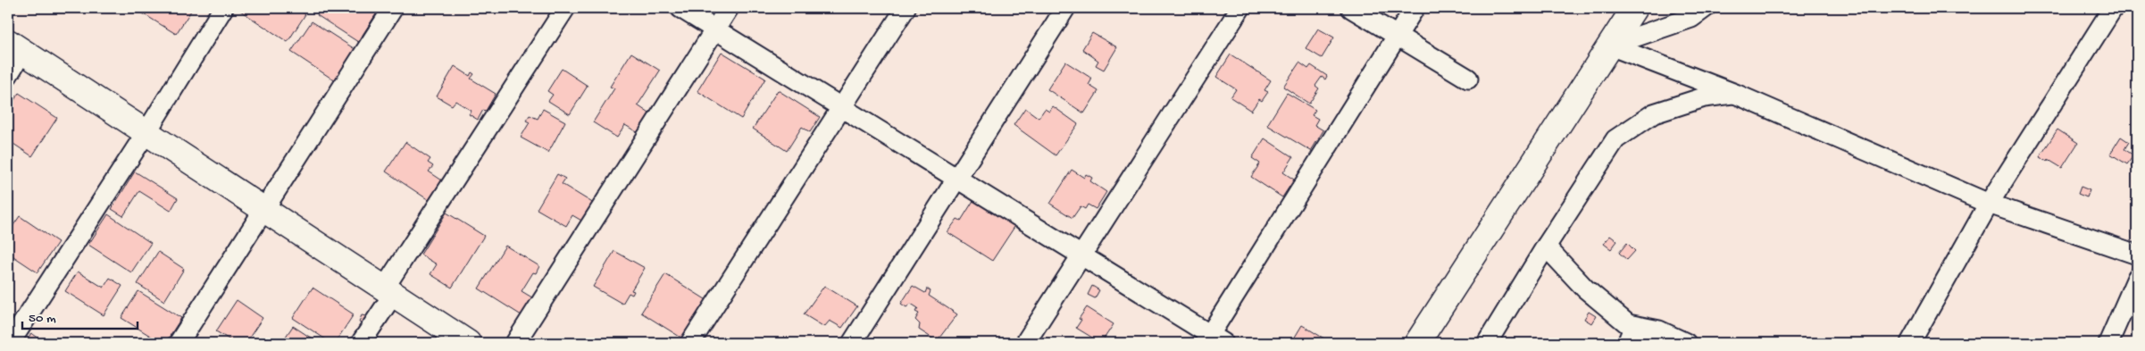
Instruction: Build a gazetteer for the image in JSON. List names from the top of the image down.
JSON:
{
  "scale_bar": "50 m"
}
